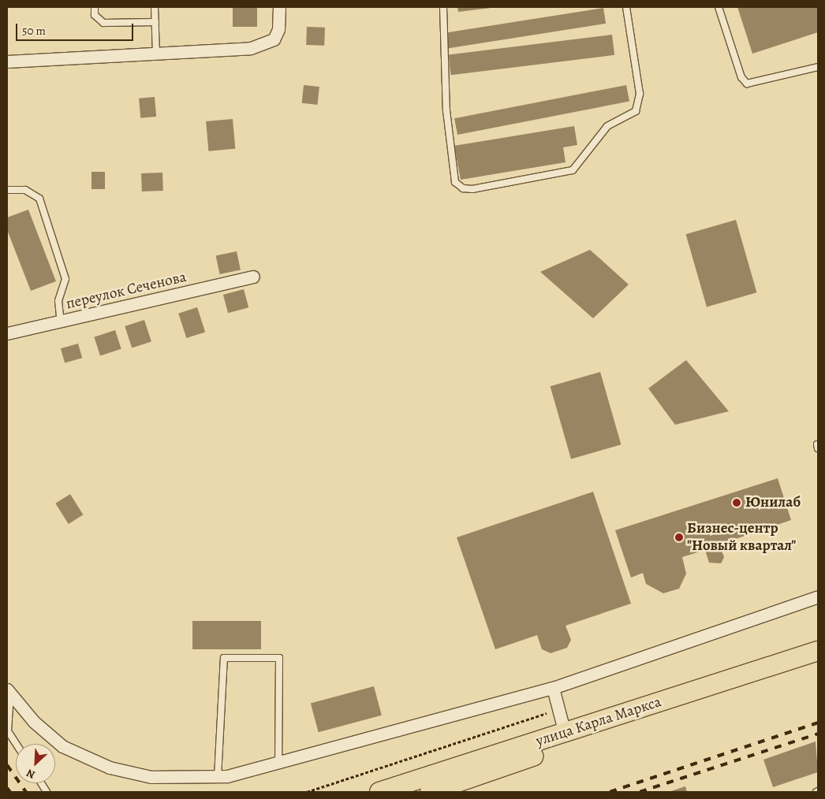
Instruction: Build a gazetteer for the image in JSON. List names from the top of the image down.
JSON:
{
  "streets": {
    "main road": ["улица Карла Маркса"],
    "street": ["переулок Сеченова"]
  },
  "places": ["Юнилаб", "Бизнес-центр \"Новый квартал\""],
  "scale_bar": "50 m",
  "north": "bottom left"
}
